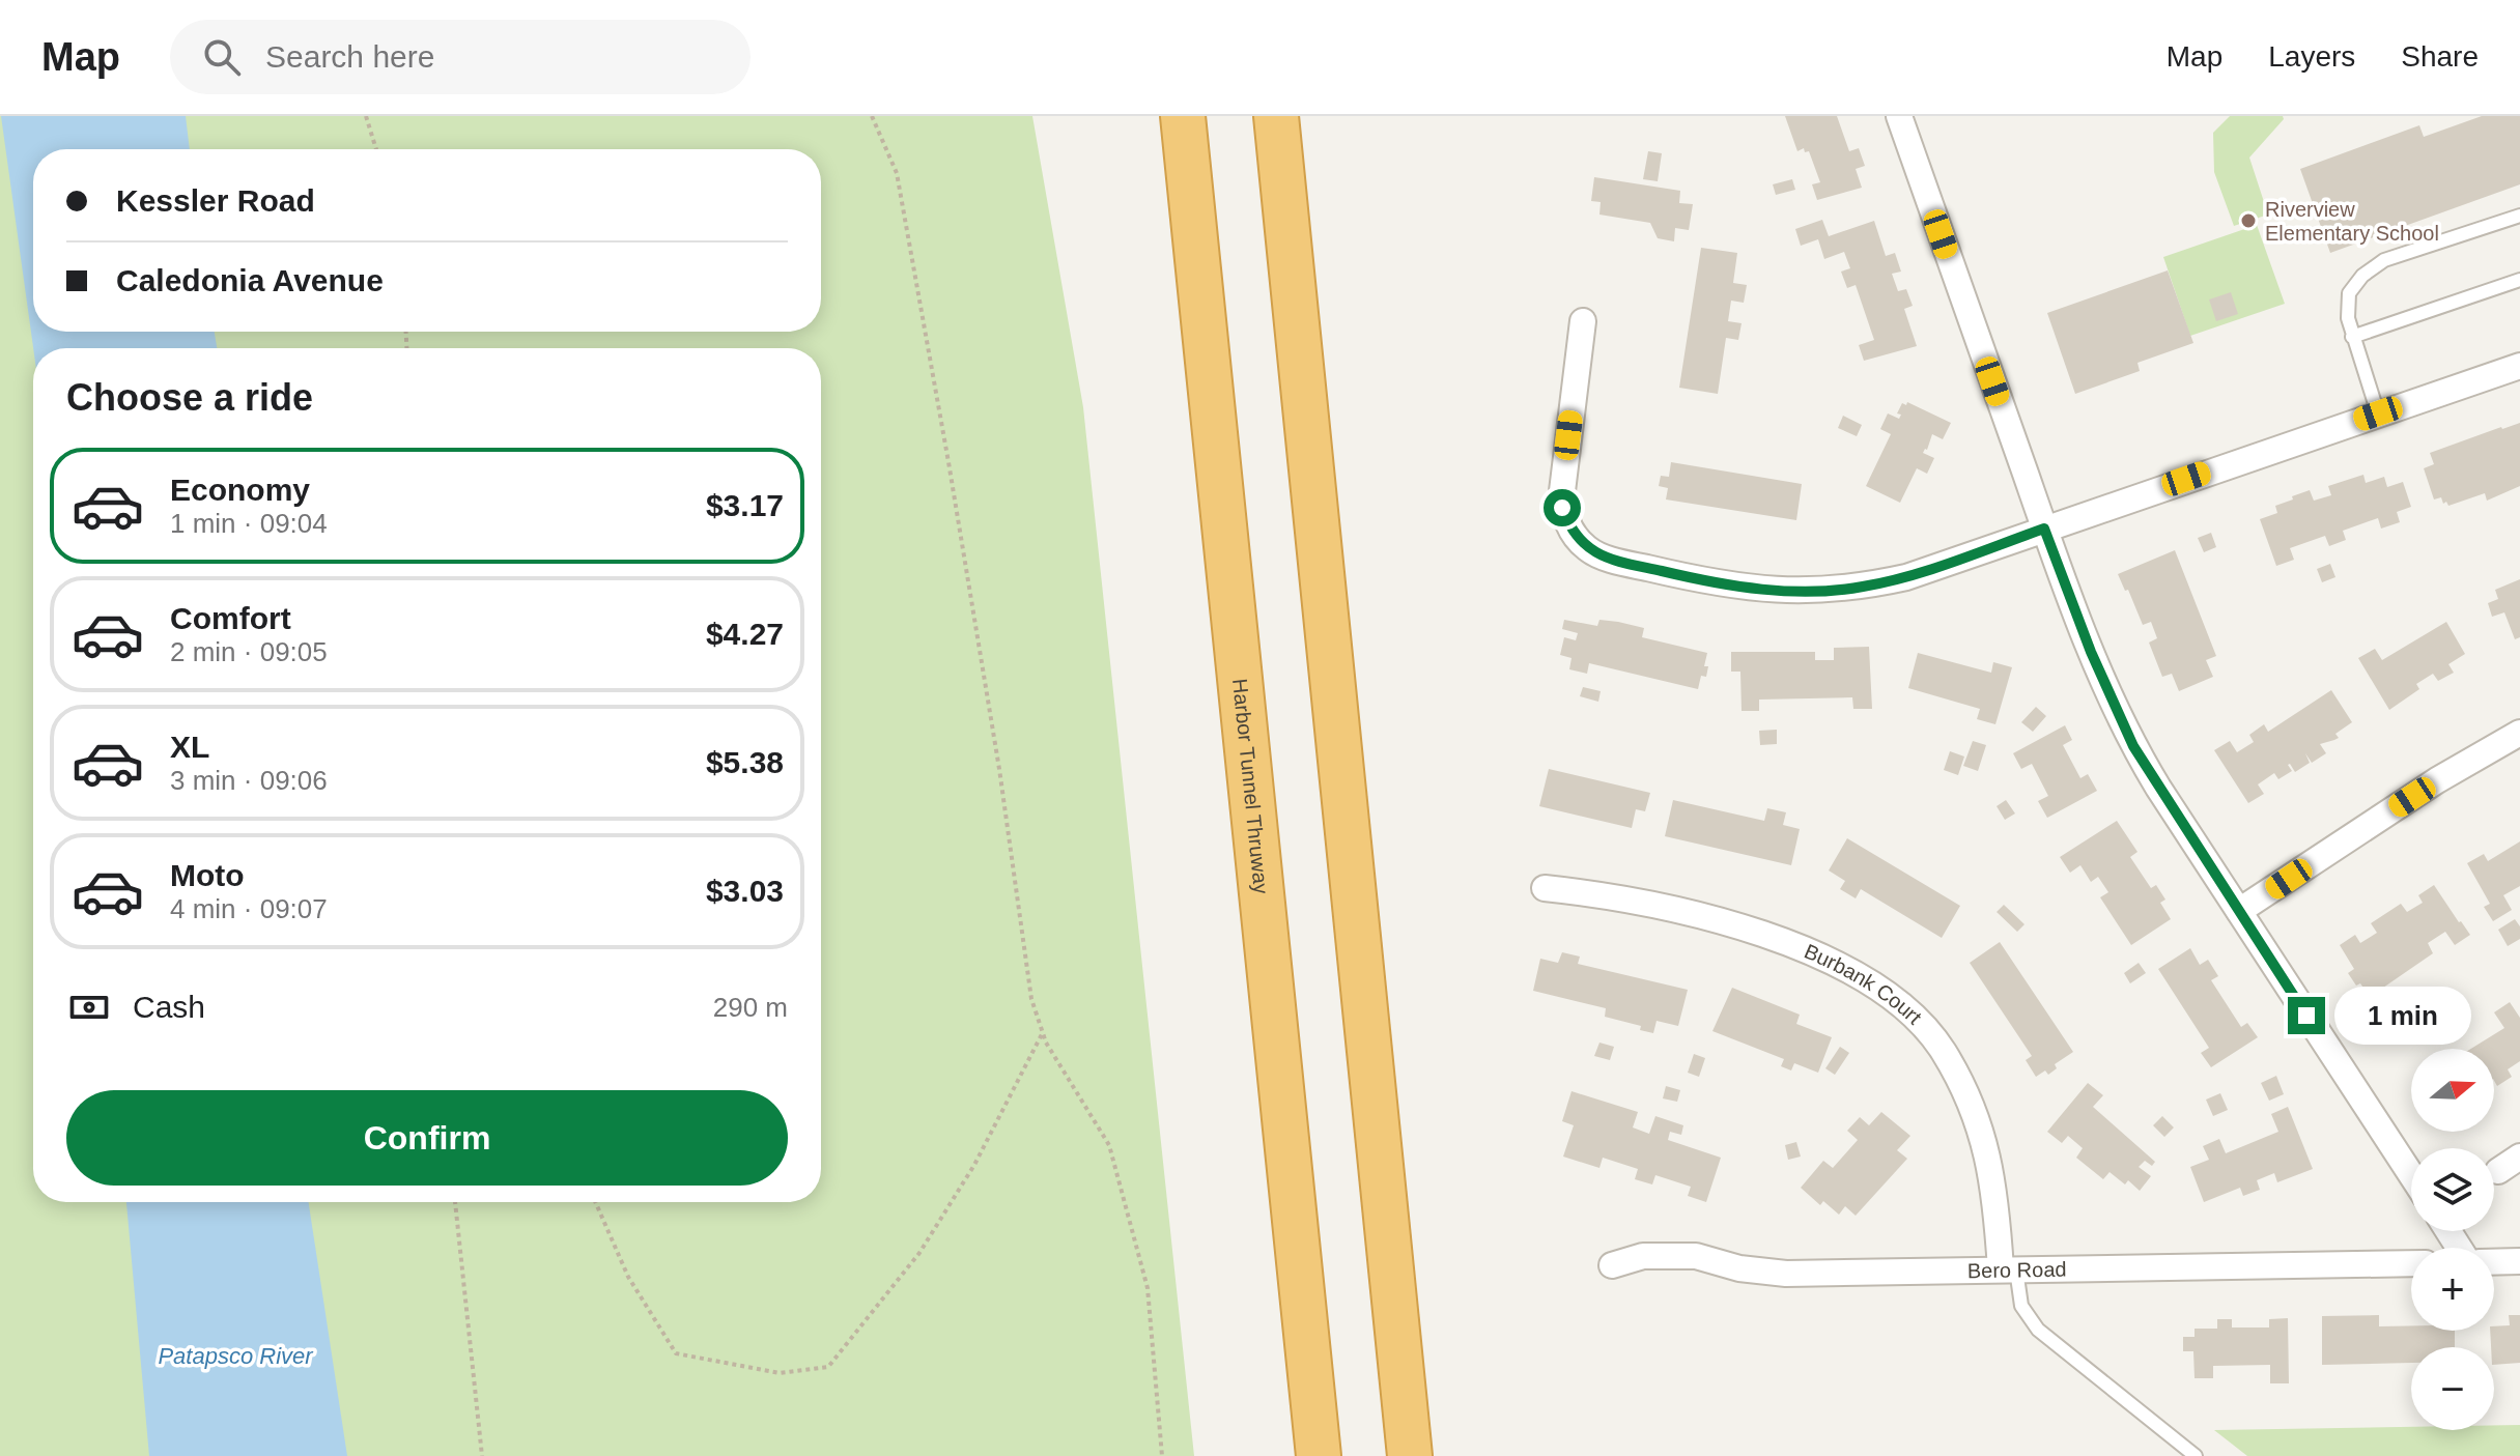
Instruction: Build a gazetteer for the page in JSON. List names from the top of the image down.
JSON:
{
  "streets": {
    "highway": ["Harbor Tunnel Thruway"],
    "street": ["Burbank Court", "Bero Road"]
  },
  "crossings": [
    ["Burbank Court", "Bero Road"]
  ],
  "water": ["Patapsco River"],
  "places": ["Riverview Elementary School"],
  "north": "right",
  "page": {
    "header": "Map",
    "search": "Search here",
    "nav": ["Map", "Layers", "Share"],
    "banner": ["Kessler Road", "Caledonia Avenue"],
    "heading": "Choose a ride",
    "list": [
      {
        "name": "Economy",
        "note": "1 min · 09:04",
        "value": "$3.17"
      },
      {
        "name": "Comfort",
        "note": "2 min · 09:05",
        "value": "$4.27"
      },
      {
        "name": "XL",
        "note": "3 min · 09:06",
        "value": "$5.38"
      },
      {
        "name": "Moto",
        "note": "4 min · 09:07",
        "value": "$3.03"
      }
    ],
    "pay": ["Cash", "290 m"],
    "bubble": "1 min",
    "map_buttons": ["+", "−"],
    "buttons": "Confirm"
  }
}
